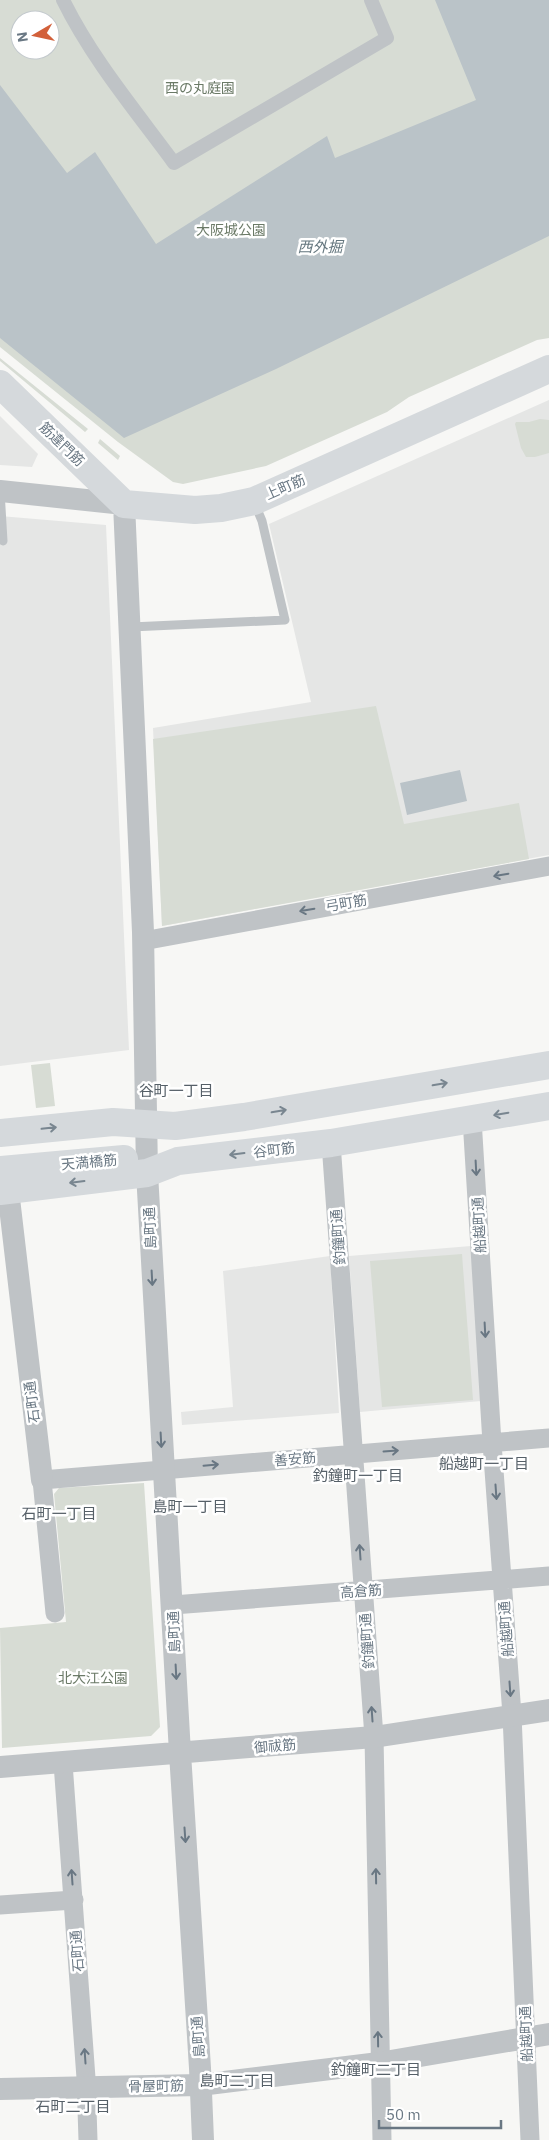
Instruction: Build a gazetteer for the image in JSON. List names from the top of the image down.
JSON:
{
  "streets": {
    "main road": [
      "筋違門筋",
      "上町筋",
      "谷町筋",
      "天満橋筋"
    ],
    "street": [
      "弓町筋",
      "船越町通",
      "島町通",
      "釣鐘町通",
      "石町通",
      "善安筋",
      "高倉筋",
      "御祓筋",
      "骨屋町筋"
    ]
  },
  "crossings": [
    ["筋違門筋", "上町筋"],
    ["筋違門筋", "島町通"],
    ["上町筋", "島町通"],
    ["弓町筋", "島町通"],
    ["谷町筋", "天満橋筋"],
    ["谷町筋", "船越町通"],
    ["谷町筋", "釣鐘町通"],
    ["天満橋筋", "島町通"],
    ["天満橋筋", "石町通"],
    ["船越町通", "善安筋"],
    ["船越町通", "高倉筋"],
    ["船越町通", "御祓筋"],
    ["船越町通", "骨屋町筋"],
    ["島町通", "善安筋"],
    ["島町通", "高倉筋"],
    ["島町通", "御祓筋"],
    ["島町通", "骨屋町筋"],
    ["釣鐘町通", "善安筋"],
    ["釣鐘町通", "高倉筋"],
    ["釣鐘町通", "御祓筋"],
    ["釣鐘町通", "骨屋町筋"],
    ["石町通", "善安筋"],
    ["石町通", "御祓筋"],
    ["石町通", "骨屋町筋"]
  ],
  "one_way": [
    "弓町筋",
    "船越町通",
    "島町通",
    "釣鐘町通",
    "石町通",
    "善安筋"
  ],
  "districts": [
    "谷町一丁目",
    "船越町一丁目",
    "釣鐘町一丁目",
    "島町一丁目",
    "石町一丁目",
    "釣鐘町二丁目",
    "島町二丁目",
    "石町二丁目"
  ],
  "water": ["西外掘"],
  "parks": ["西の丸庭園", "大阪城公園", "北大江公園"],
  "scale_bar": "50 m",
  "north": "left"
}
